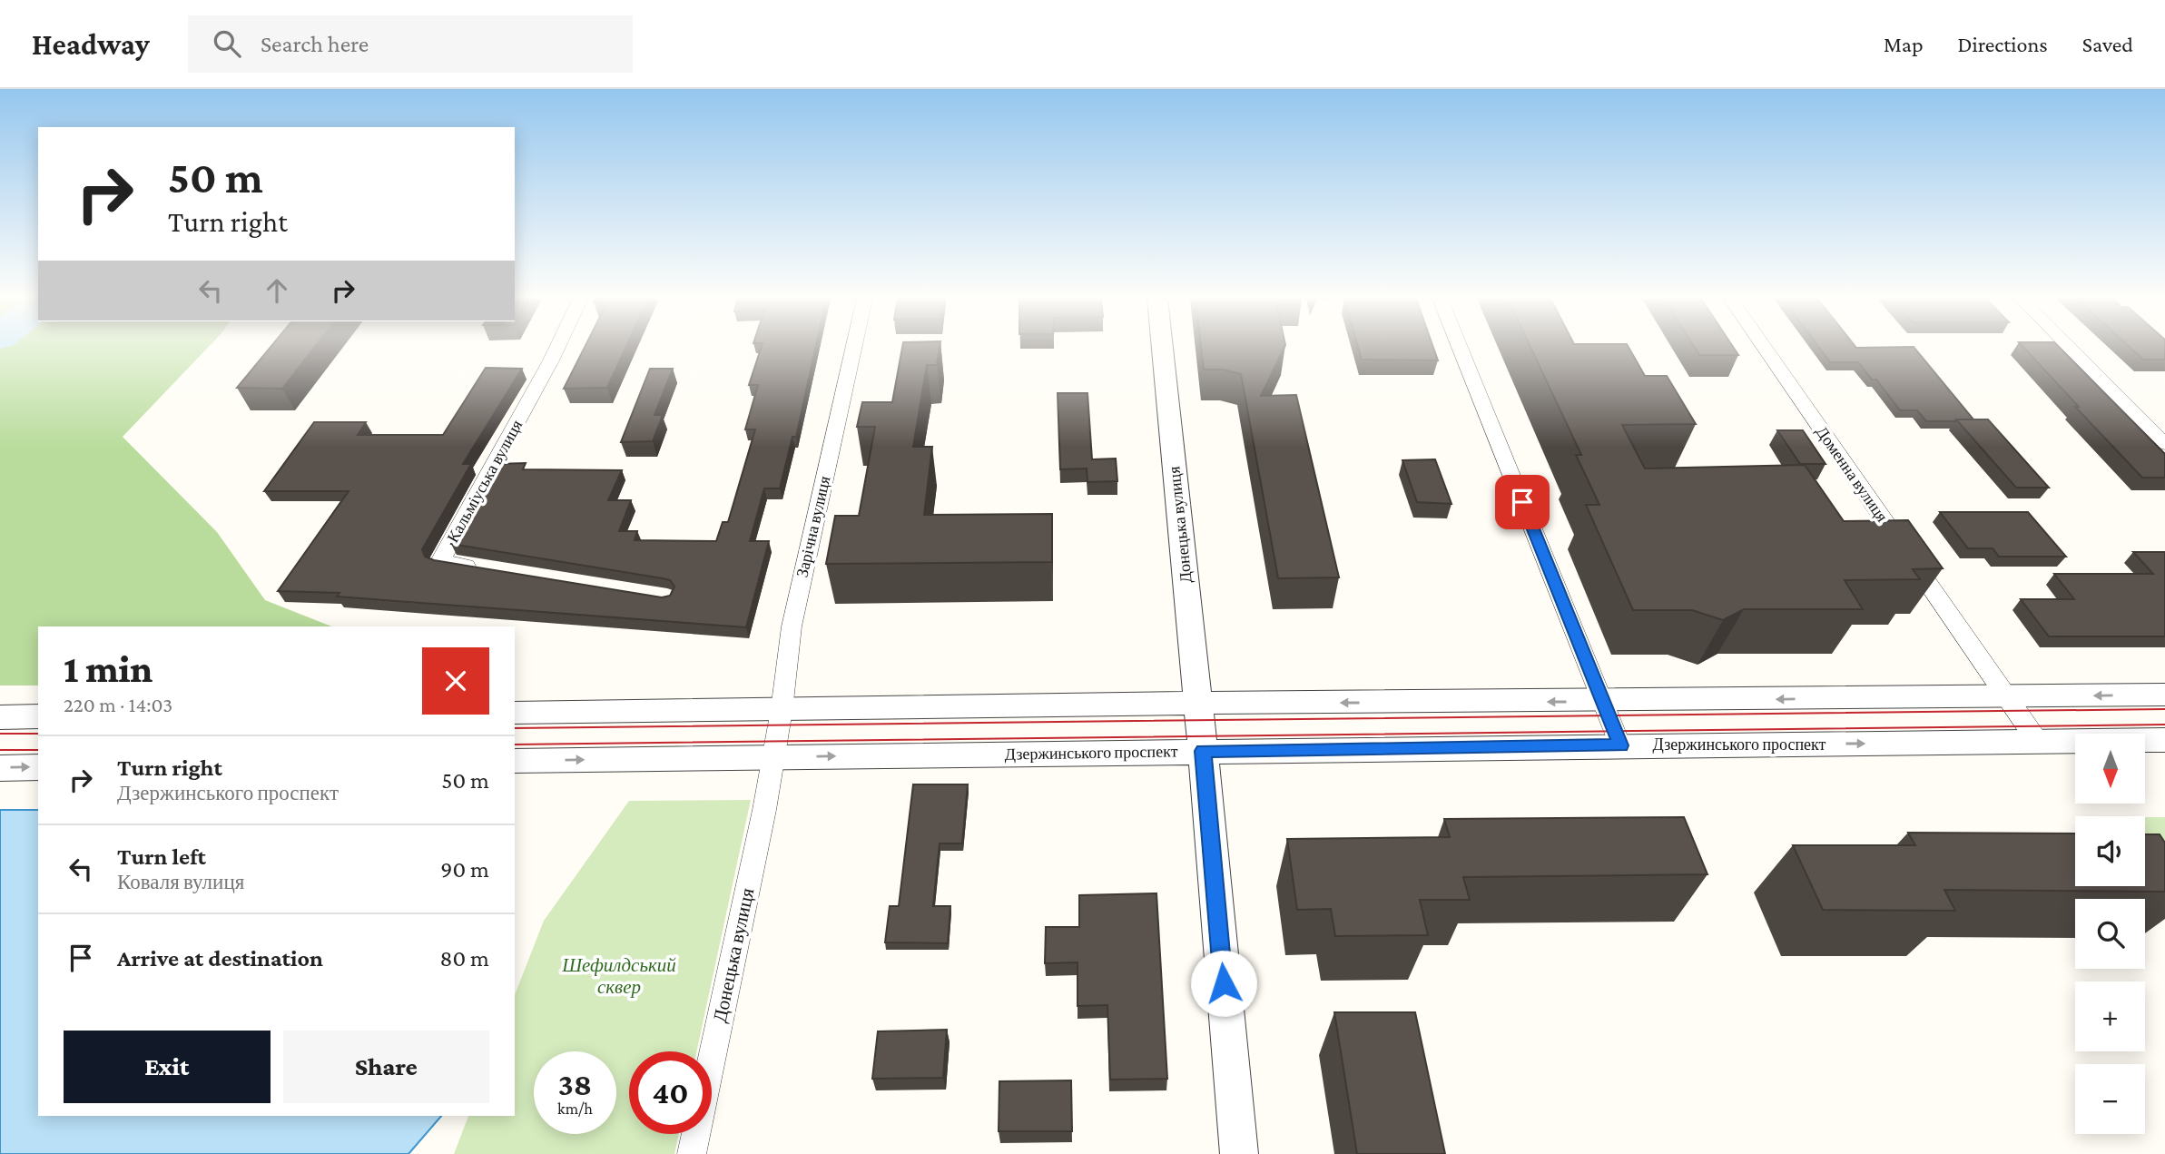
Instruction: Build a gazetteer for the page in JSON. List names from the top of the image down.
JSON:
{
  "streets": {
    "street": [
      "Доменна вулиця",
      "Кальміуська вулиця",
      "Донецька вулиця",
      "Зарічна вулиця",
      "Дзержинського проспект"
    ]
  },
  "crossings": [
    ["Доменна вулиця", "Дзержинського проспект"],
    ["Донецька вулиця", "Зарічна вулиця"],
    ["Донецька вулиця", "Дзержинського проспект"],
    ["Зарічна вулиця", "Дзержинського проспект"]
  ],
  "parks": ["Шефилдський сквер"],
  "north": "bottom",
  "page": {
    "header": "Headway",
    "search": "Search here",
    "nav": ["Map", "Directions", "Saved"],
    "turn": ["50 m", "Turn right"],
    "heading": ["1 min", "220 m · 14:03"],
    "map_buttons": ["+", "−"],
    "list": [
      {
        "name": "Turn right",
        "note": "Дзержинського проспект",
        "value": "50 m"
      },
      {
        "name": "Turn left",
        "note": "Коваля вулиця",
        "value": "90 m"
      },
      {
        "name": "Arrive at destination",
        "value": "80 m"
      }
    ],
    "buttons": ["Exit", "Share"],
    "speed": "38 km/h",
    "limit": "40"
  }
}
